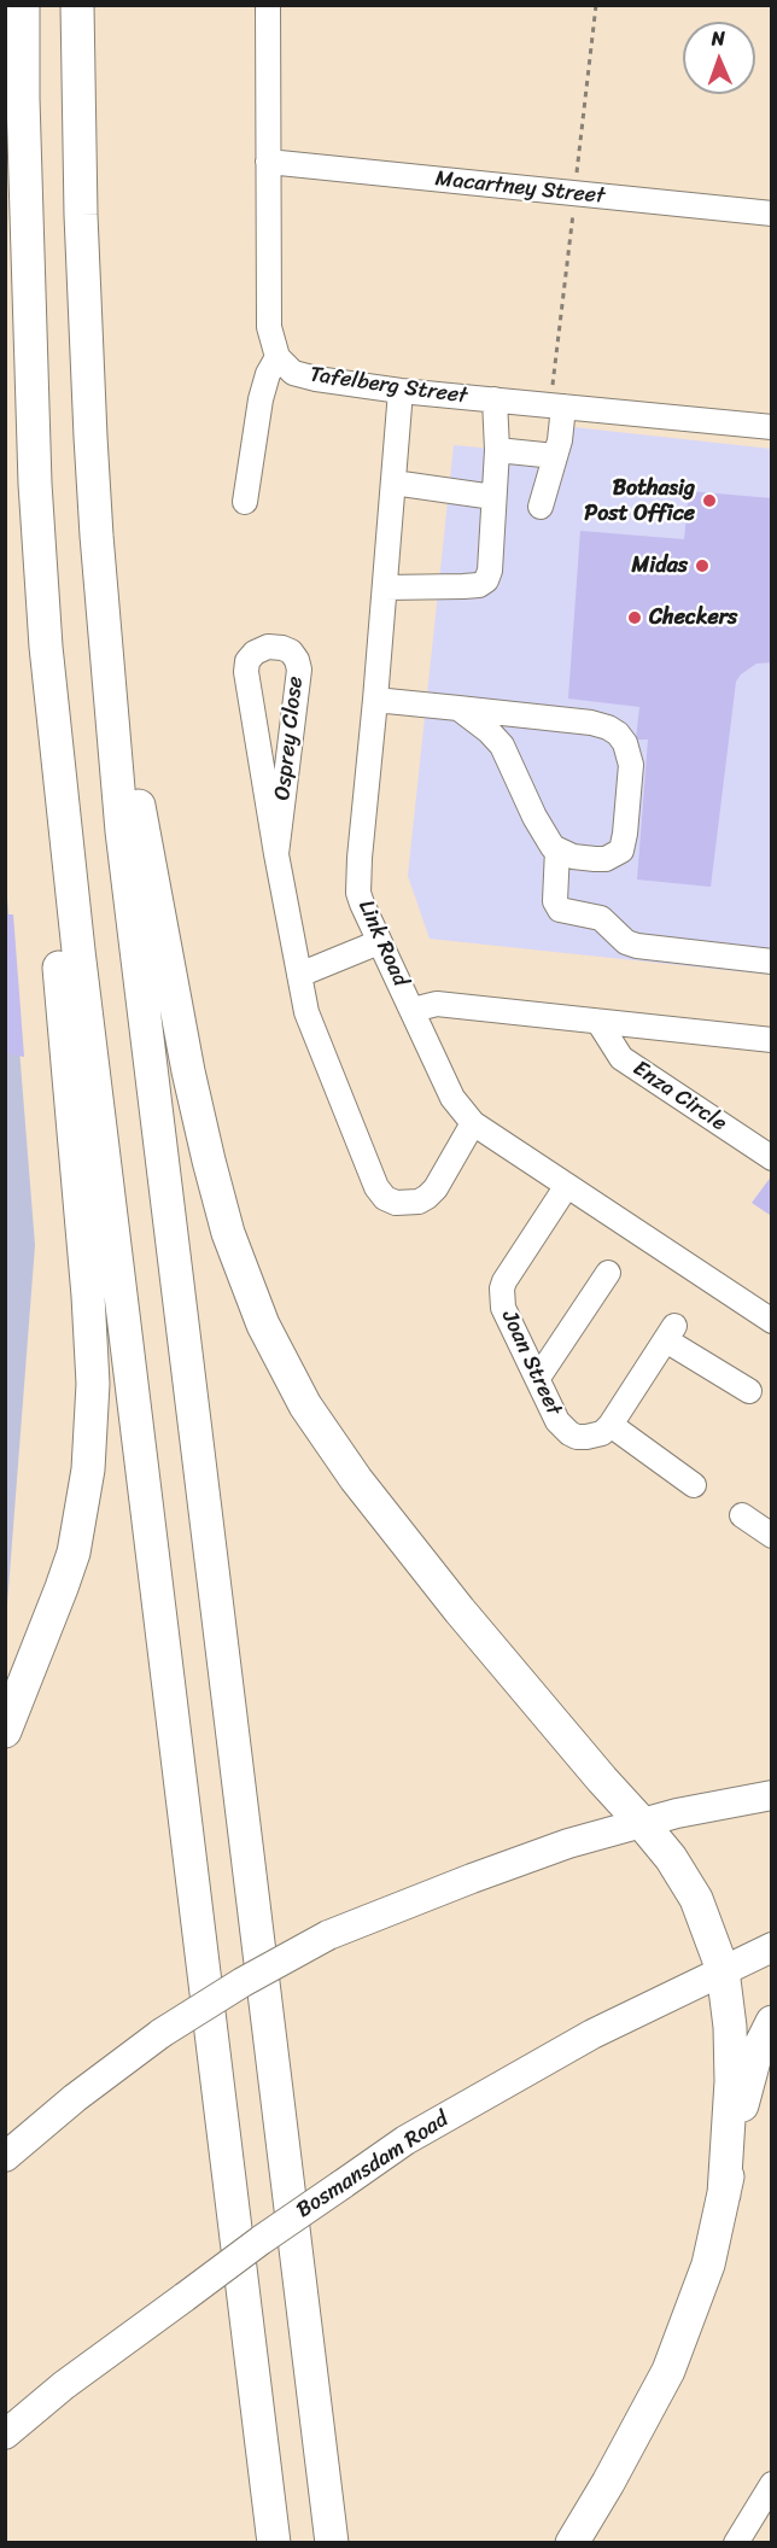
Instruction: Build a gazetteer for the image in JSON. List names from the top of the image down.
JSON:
{
  "streets": {
    "main road": ["Bosmansdam Road"],
    "street": [
      "Macartney Street",
      "Tafelberg Street",
      "Osprey Close",
      "Link Road",
      "Enza Circle",
      "Joan Street"
    ]
  },
  "crossings": [
    ["Tafelberg Street", "Link Road"],
    ["Osprey Close", "Link Road"],
    ["Link Road", "Enza Circle"],
    ["Link Road", "Joan Street"]
  ],
  "places": ["Bothasig Post Office", "Midas", "Checkers"],
  "north": "top"
}
